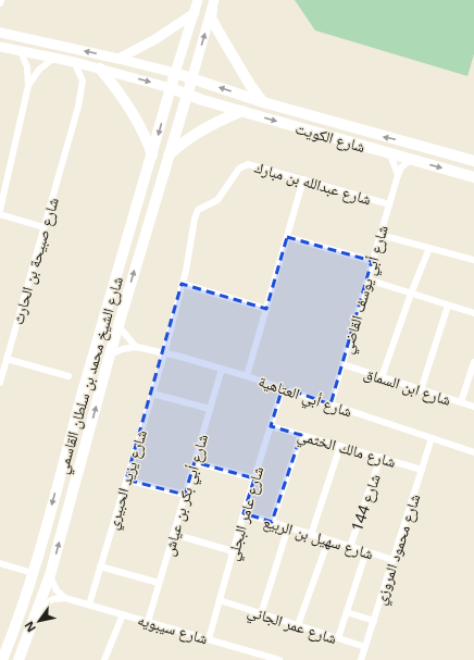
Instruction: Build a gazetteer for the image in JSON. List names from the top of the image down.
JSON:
{
  "streets": {
    "main road": ["شارع الكويت", "شارع الشيخ محمد بن سلطان القاسمي"],
    "street": [
      "شارع عبدالله بن مبارك",
      "شارع صبيحة بن الحارث",
      "شارع أبي يوسف القاضي",
      "شارع ابن السماق",
      "شارع أبي العتاهية",
      "شارع مالك الخثمي",
      "شارع يزيد الحبيري",
      "شارع أبي بكر بن عياش",
      "شارع 144",
      "شارع عامر البجلي",
      "شارع سهيل بن الربيع",
      "شارع محمود المروزي",
      "شارع عمر الجاني",
      "شارع سيبويه"
    ]
  },
  "crossings": [
    ["شارع الكويت", "شارع أبي يوسف القاضي"],
    ["شارع الكويت", "شارع الشيخ محمد بن سلطان القاسمي"],
    ["شارع عبدالله بن مبارك", "شارع أبي يوسف القاضي"],
    ["شارع عبدالله بن مبارك", "شارع أبي العتاهية"],
    ["شارع عبدالله بن مبارك", "شارع يزيد الحبيري"],
    ["شارع أبي يوسف القاضي", "شارع ابن السماق"],
    ["شارع أبي يوسف القاضي", "شارع أبي العتاهية"],
    ["شارع الشيخ محمد بن سلطان القاسمي", "شارع أبي العتاهية"],
    ["شارع أبي العتاهية", "شارع يزيد الحبيري"],
    ["شارع أبي العتاهية", "شارع أبي بكر بن عياش"],
    ["شارع أبي العتاهية", "شارع عامر البجلي"],
    ["شارع أبي العتاهية", "شارع محمود المروزي"],
    ["شارع مالك الخثمي", "شارع 144"],
    ["شارع مالك الخثمي", "شارع عامر البجلي"],
    ["شارع مالك الخثمي", "شارع محمود المروزي"],
    ["شارع يزيد الحبيري", "شارع سيبويه"],
    ["شارع أبي بكر بن عياش", "شارع سيبويه"],
    ["شارع 144", "شارع سهيل بن الربيع"],
    ["شارع عامر البجلي", "شارع سهيل بن الربيع"],
    ["شارع عامر البجلي", "شارع عمر الجاني"],
    ["شارع عامر البجلي", "شارع سيبويه"],
    ["شارع سهيل بن الربيع", "شارع محمود المروزي"],
    ["شارع محمود المروزي", "شارع عمر الجاني"]
  ],
  "north": "bottom left"
}
